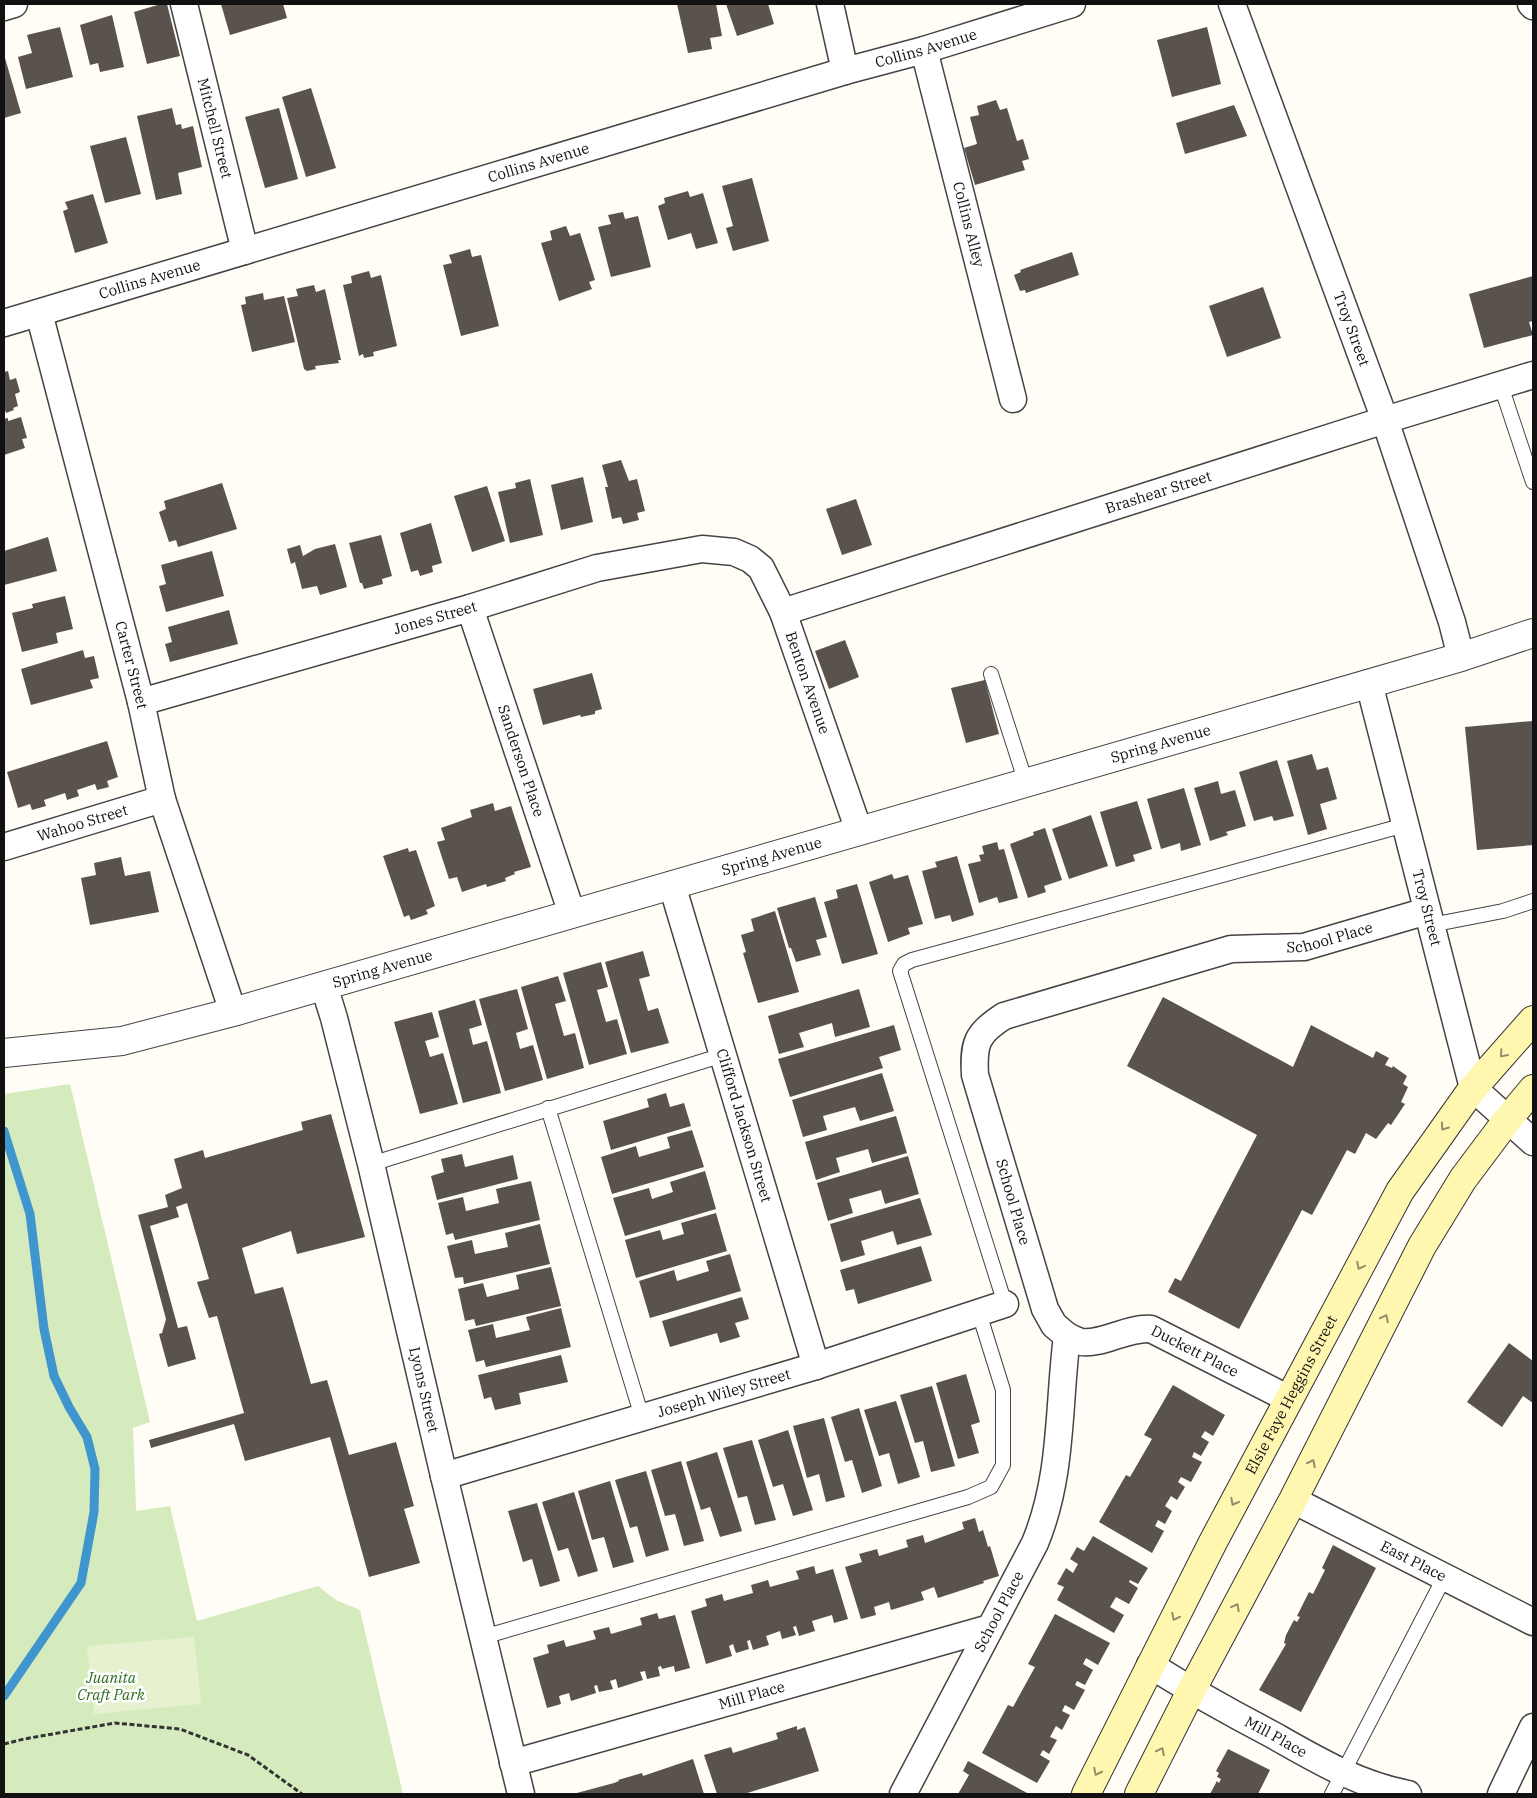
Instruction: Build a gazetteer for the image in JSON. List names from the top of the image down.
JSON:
{
  "streets": {
    "main road": ["Elsie Faye Heggins Street"],
    "street": [
      "Collins Avenue",
      "Mitchell Street",
      "Collins Alley",
      "Troy Street",
      "Brashear Street",
      "Jones Street",
      "Carter Street",
      "Benton Avenue",
      "Spring Avenue",
      "Sanderson Place",
      "Wahoo Street",
      "School Place",
      "Clifford Jackson Street",
      "Duckett Place",
      "Lyons Street",
      "Joseph Wiley Street",
      "East Place",
      "Mill Place"
    ]
  },
  "crossings": [
    ["Collins Avenue", "Mitchell Street"],
    ["Collins Avenue", "Collins Alley"],
    ["Collins Avenue", "Carter Street"],
    ["Troy Street", "Brashear Street"],
    ["Troy Street", "Spring Avenue"],
    ["Troy Street", "School Place"],
    ["Troy Street", "Elsie Faye Heggins Street"],
    ["Brashear Street", "Benton Avenue"],
    ["Jones Street", "Carter Street"],
    ["Jones Street", "Benton Avenue"],
    ["Jones Street", "Sanderson Place"],
    ["Carter Street", "Spring Avenue"],
    ["Carter Street", "Wahoo Street"],
    ["Benton Avenue", "Spring Avenue"],
    ["Spring Avenue", "Sanderson Place"],
    ["Spring Avenue", "Clifford Jackson Street"],
    ["Spring Avenue", "Lyons Street"],
    ["School Place", "Duckett Place"],
    ["School Place", "Mill Place"],
    ["Clifford Jackson Street", "Joseph Wiley Street"],
    ["Duckett Place", "Elsie Faye Heggins Street"],
    ["Lyons Street", "Joseph Wiley Street"],
    ["Lyons Street", "Mill Place"],
    ["Elsie Faye Heggins Street", "Mill Place"]
  ],
  "parks": ["Juanita Craft Park"]
}
